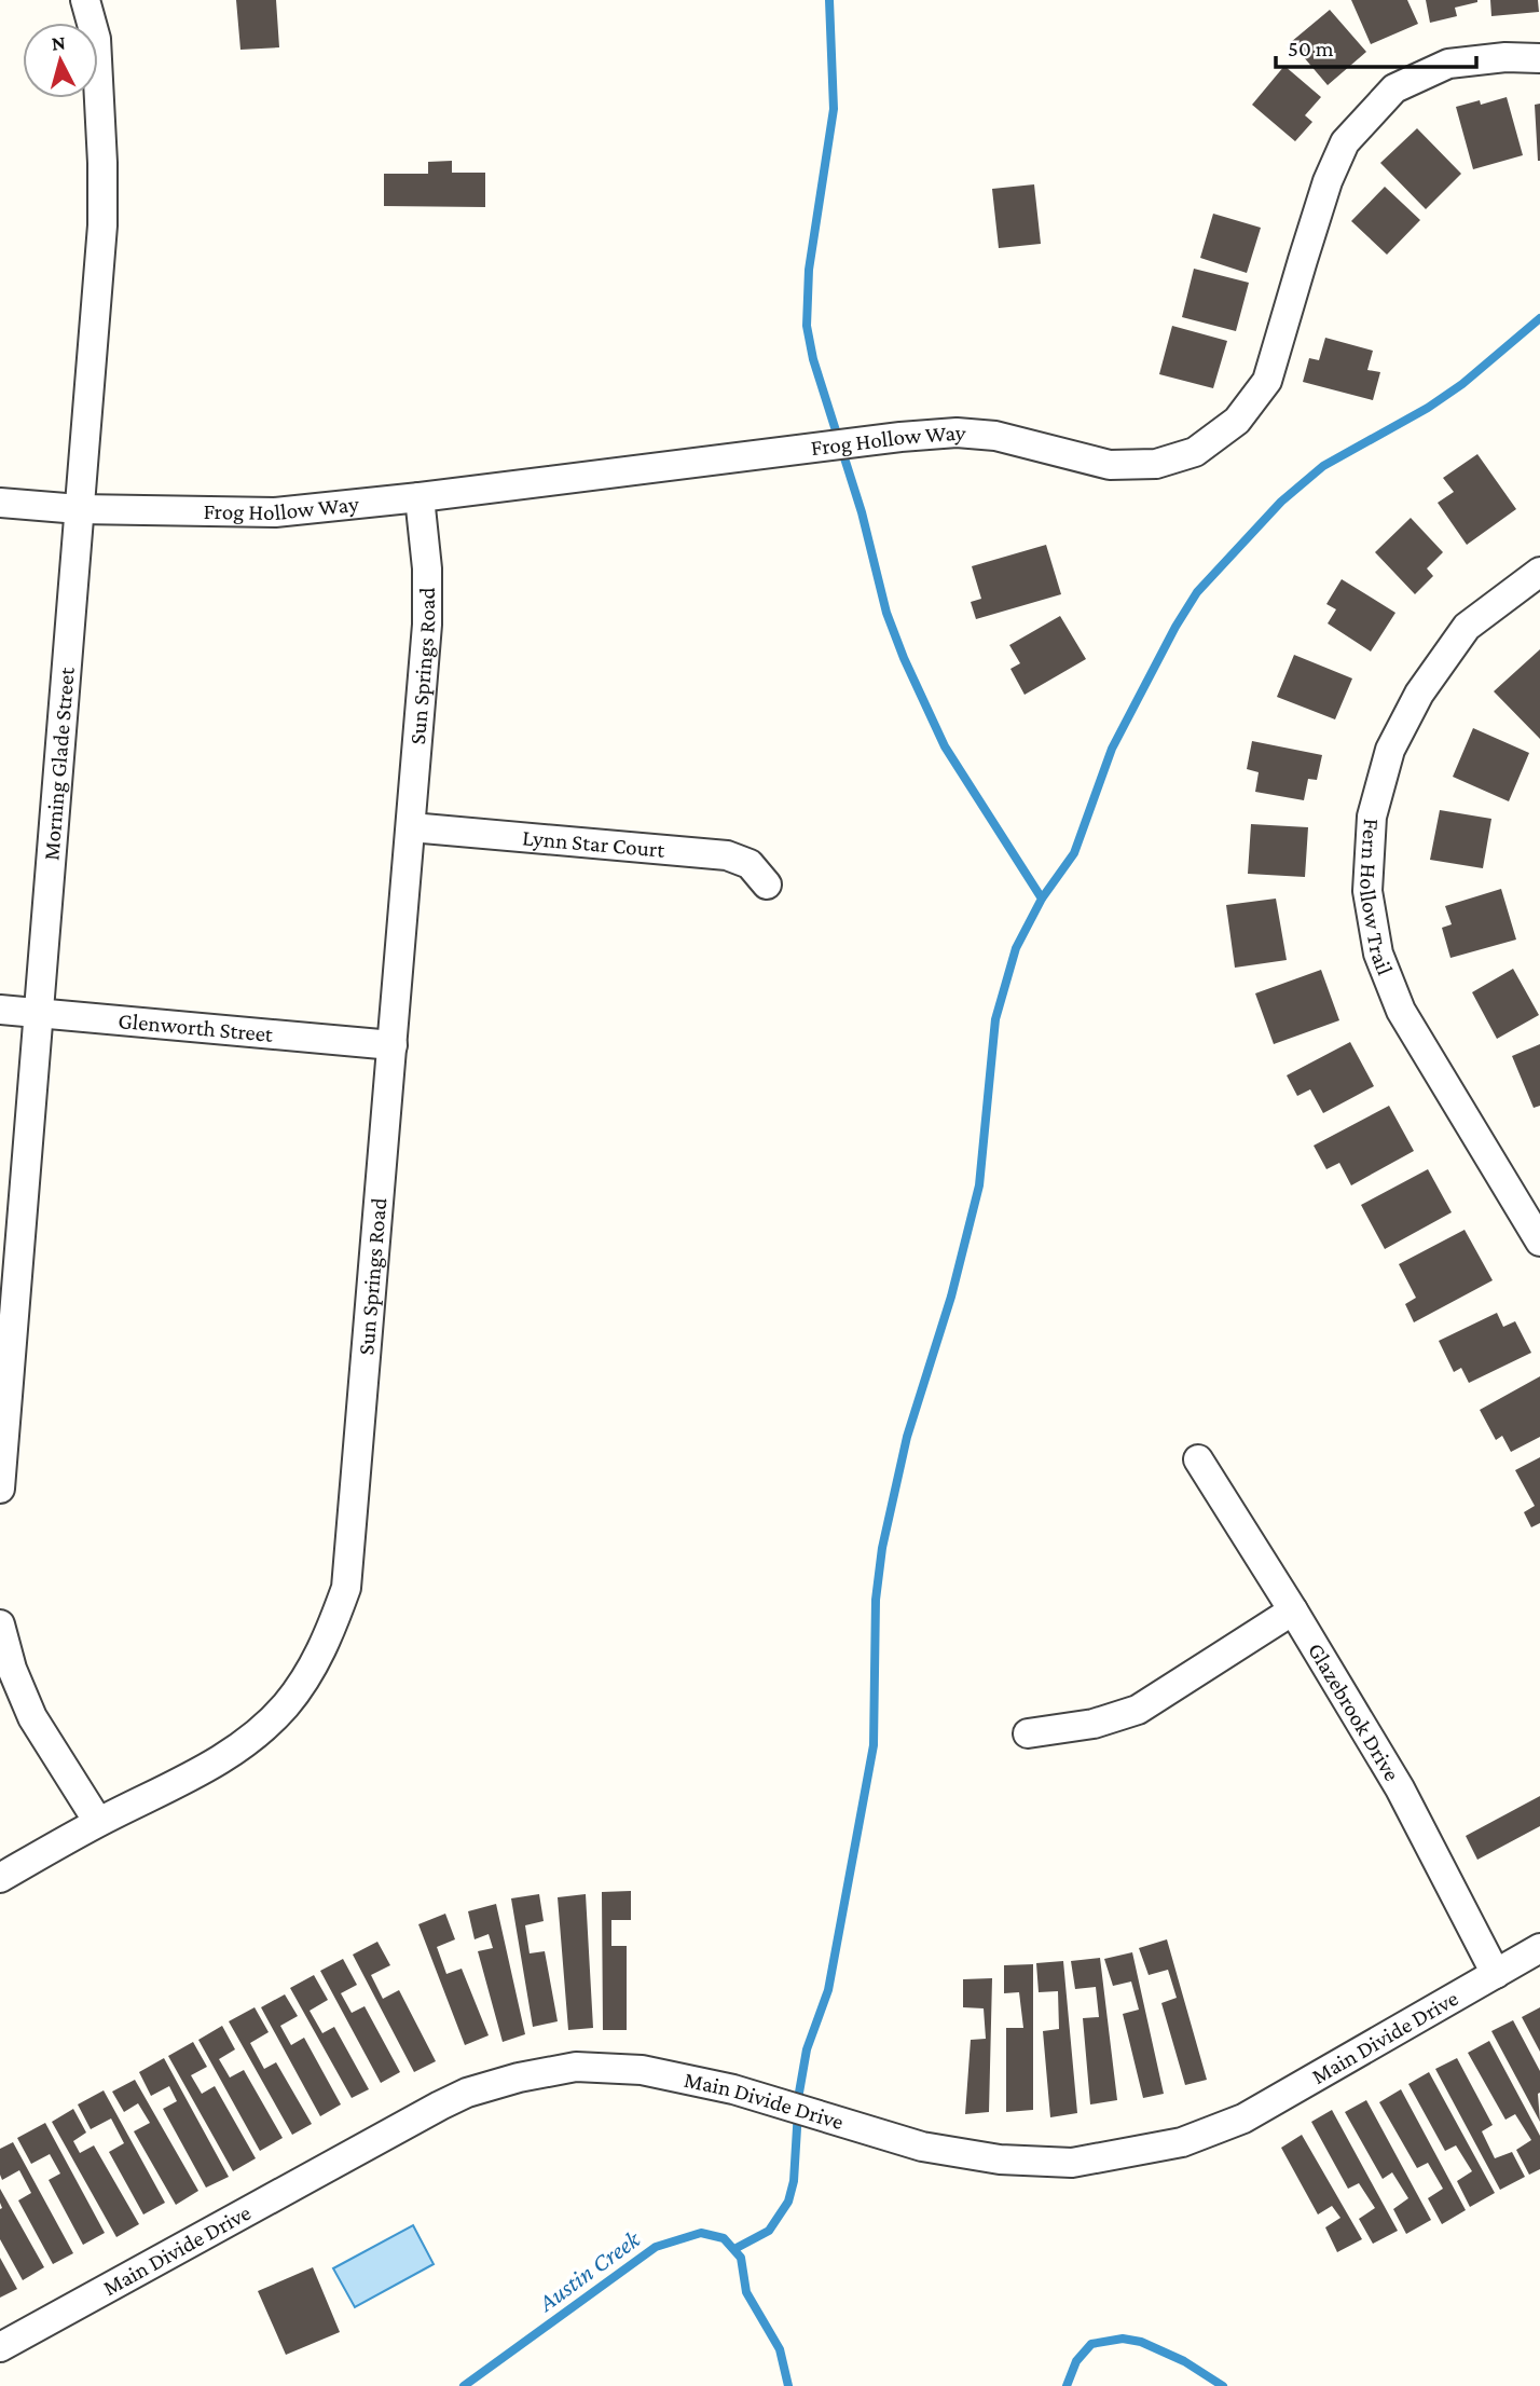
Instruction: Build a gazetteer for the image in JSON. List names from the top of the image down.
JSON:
{
  "streets": {
    "street": [
      "Frog Hollow Way",
      "Sun Springs Road",
      "Morning Glade Street",
      "Lynn Star Court",
      "Fern Hollow Trail",
      "Glenworth Street",
      "Glazebrook Drive",
      "Main Divide Drive"
    ]
  },
  "crossings": [
    ["Frog Hollow Way", "Sun Springs Road"],
    ["Frog Hollow Way", "Morning Glade Street"],
    ["Sun Springs Road", "Lynn Star Court"],
    ["Sun Springs Road", "Glenworth Street"],
    ["Morning Glade Street", "Glenworth Street"],
    ["Glazebrook Drive", "Main Divide Drive"]
  ],
  "water": ["Austin Creek"],
  "scale_bar": "50 m",
  "north": "top"
}
